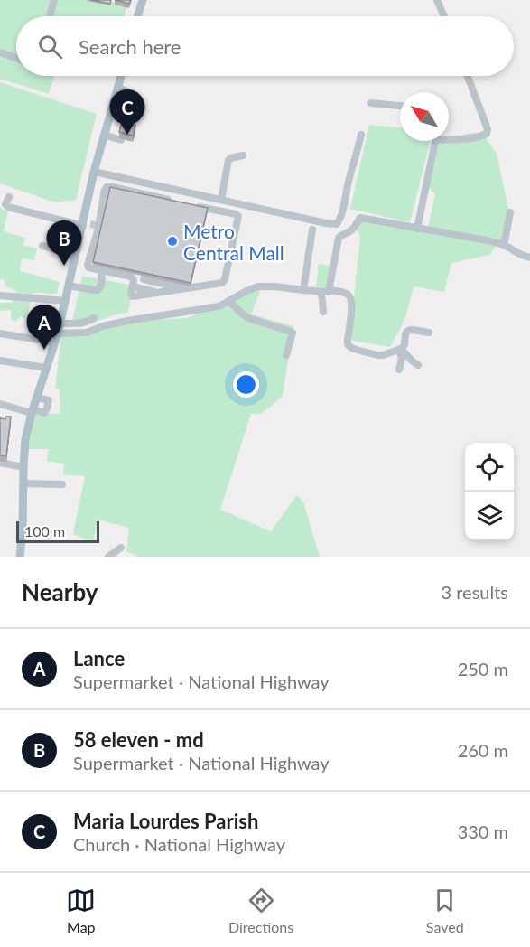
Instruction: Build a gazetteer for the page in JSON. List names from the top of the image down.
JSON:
{
  "places": ["Metro Central Mall"],
  "scale_bar": "100 m",
  "north": "top left",
  "page": {
    "search": "Search here",
    "pins": ["C", "B", "A"],
    "scale": "100 m",
    "heading": ["Nearby", "3 results"],
    "list": [
      {
        "mark": "A",
        "name": "Lance",
        "note": "Supermarket · National Highway",
        "value": "250 m"
      },
      {
        "mark": "B",
        "name": "58 eleven - md",
        "note": "Supermarket · National Highway",
        "value": "260 m"
      },
      {
        "mark": "C",
        "name": "Maria Lourdes Parish",
        "note": "Church · National Highway",
        "value": "330 m"
      }
    ],
    "nav": ["Map", "Directions", "Saved"]
  }
}
